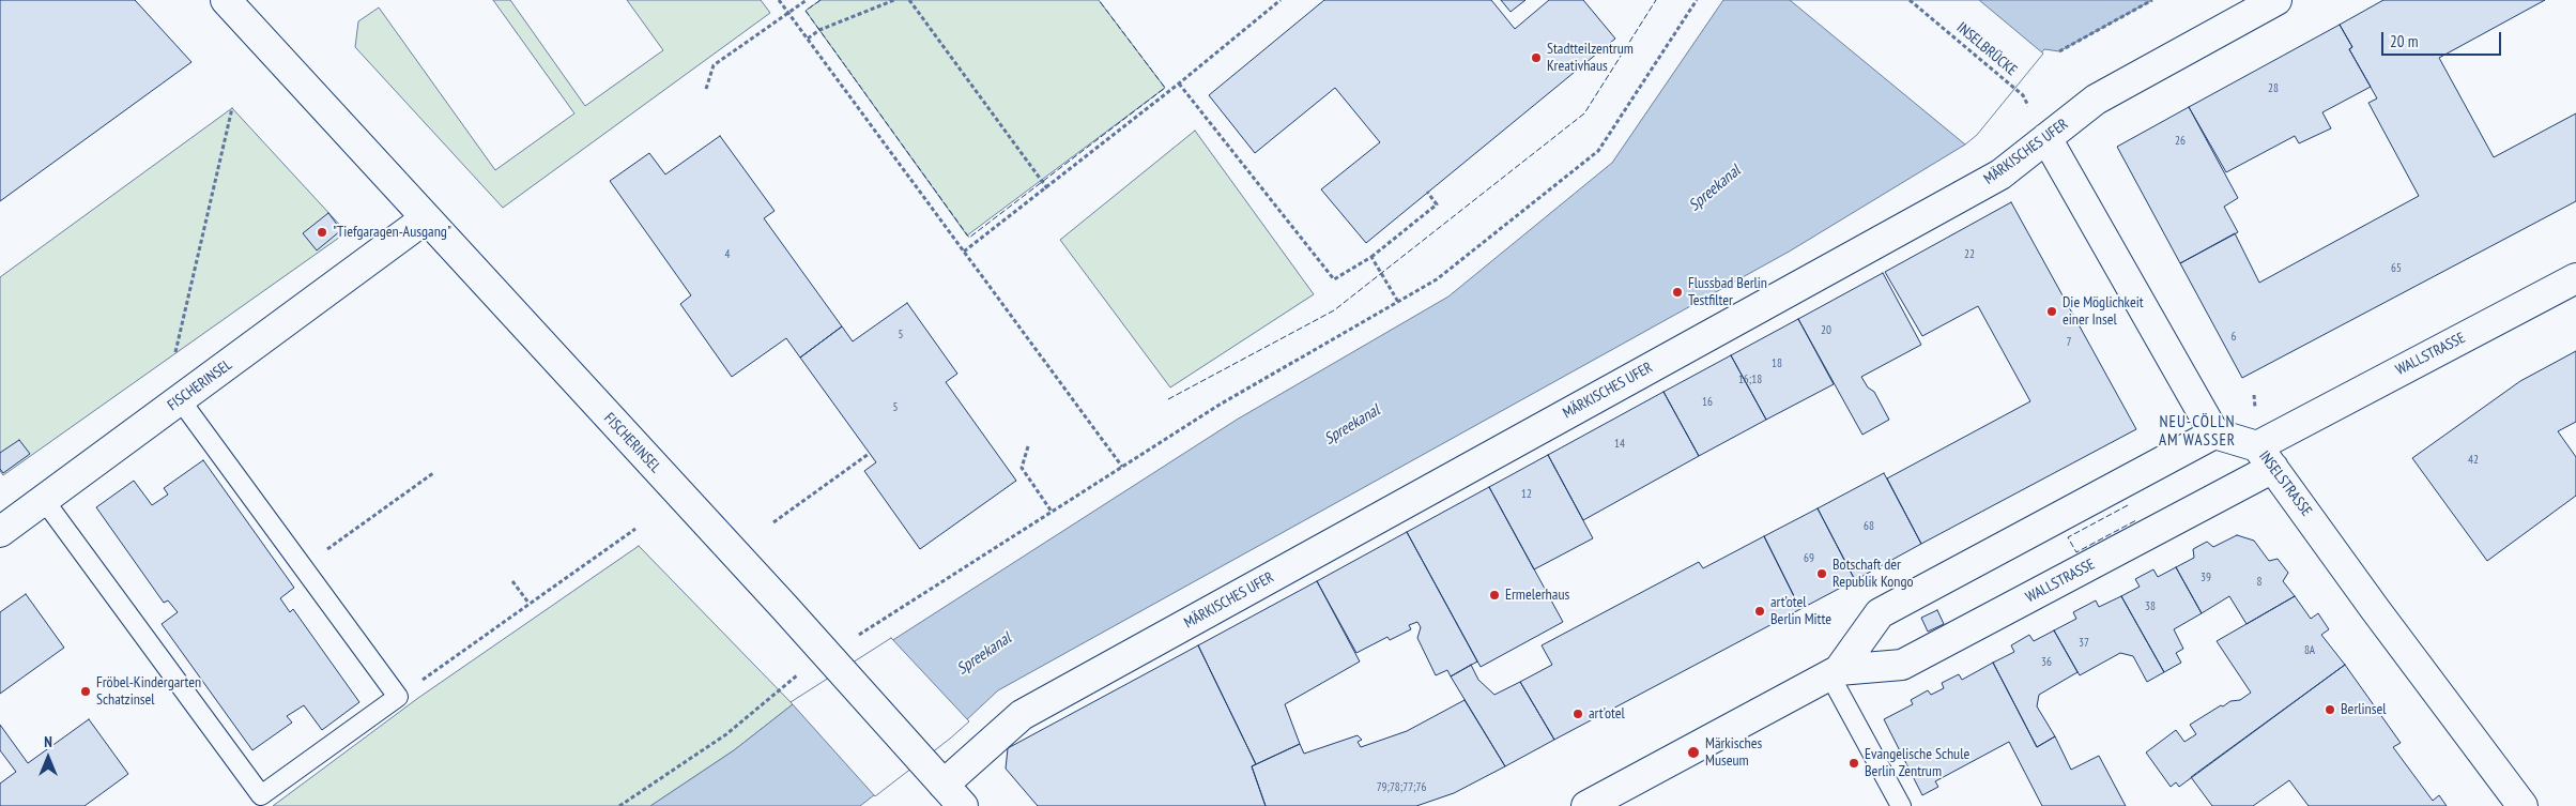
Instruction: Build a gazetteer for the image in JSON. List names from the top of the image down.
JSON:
{
  "streets": {
    "street": [
      "MÄRKISCHES UFER",
      "WALLSTRASSE",
      "FISCHERINSEL",
      "INSELSTRASSE"
    ],
    "path": ["INSELBRÜCKE"]
  },
  "crossings": [
    ["MÄRKISCHES UFER", "FISCHERINSEL"],
    ["WALLSTRASSE", "INSELSTRASSE"]
  ],
  "districts": ["NEU-CÖLLN AM WASSER"],
  "water": ["Spreekanal"],
  "places": [
    "Stadtteilzentrum Kreativhaus",
    "\"Tiefgaragen-Ausgang\"",
    "Flussbad Berlin Testfilter",
    "Die Möglichkeit einer Insel",
    "Botschaft der Republik Kongo",
    "Ermelerhaus",
    "art’otel Berlin Mitte",
    "Fröbel-Kindergarten Schatzinsel",
    "Berlinsel",
    "art'otel",
    "Märkisches Museum",
    "Evangelische Schule Berlin Zentrum"
  ],
  "house_numbers": [
    "28",
    "26",
    "4",
    "22",
    "65",
    "20",
    "5",
    "6",
    "7",
    "18",
    "16;18",
    "16",
    "5",
    "14",
    "42",
    "12",
    "68",
    "69",
    "39",
    "8",
    "38",
    "37",
    "8A",
    "36",
    "79;78;77;76"
  ],
  "scale_bar": "20 m",
  "north": "top"
}
